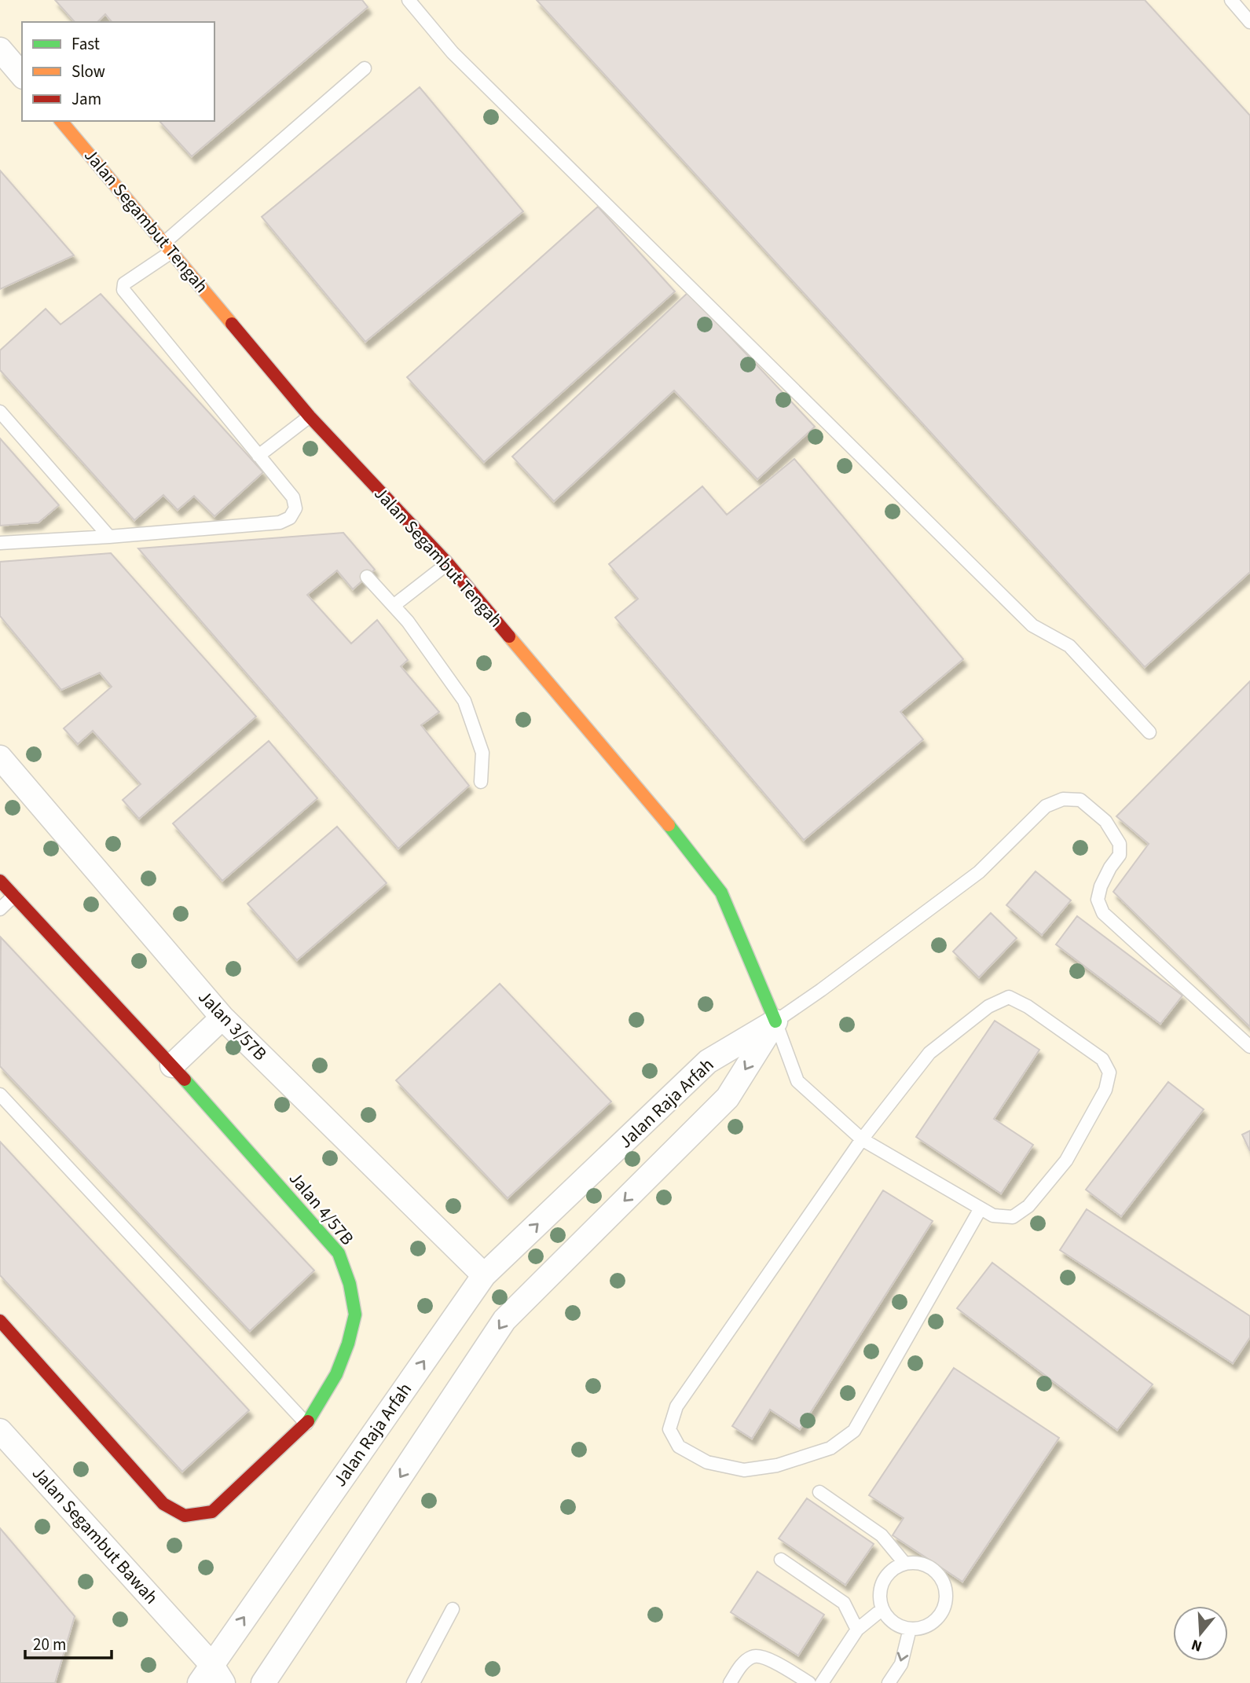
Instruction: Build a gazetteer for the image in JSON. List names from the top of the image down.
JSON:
{
  "streets": {
    "street": [
      "Jalan Segambut Tengah",
      "Jalan 3/57B",
      "Jalan Raja Arfah",
      "Jalan 4/57B",
      "Jalan Segambut Bawah"
    ]
  },
  "crossings": [
    ["Jalan Segambut Tengah", "Jalan Raja Arfah"],
    ["Jalan 3/57B", "Jalan Raja Arfah"],
    ["Jalan Raja Arfah", "Jalan Segambut Bawah"]
  ],
  "legend": ["Fast", "Slow", "Jam"],
  "scale_bar": "20 m",
  "north": "bottom"
}
